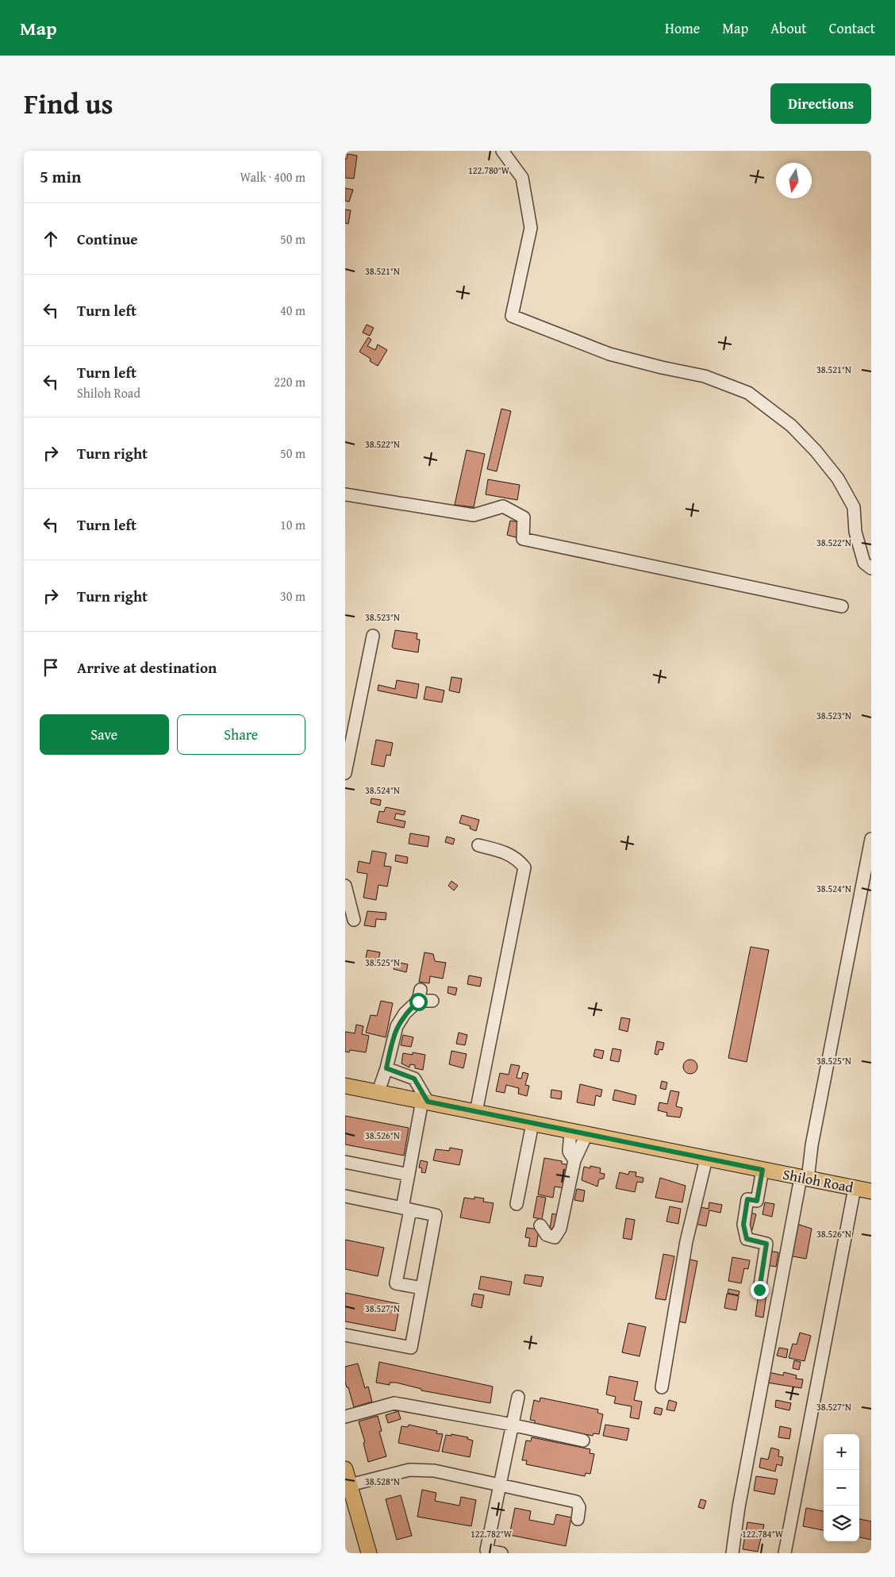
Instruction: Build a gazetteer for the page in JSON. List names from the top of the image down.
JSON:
{
  "streets": {
    "main road": ["Shiloh Road"]
  },
  "north": "bottom",
  "page": {
    "header": "Map",
    "nav": [
      "Home",
      "Map",
      "About",
      "Contact"
    ],
    "title": "Find us",
    "buttons": [
      "Directions",
      ["Save", "Share"]
    ],
    "heading": ["5 min", "Walk · 400 m"],
    "list": [
      ["Continue", "50 m"],
      ["Turn left", "40 m"],
      ["Turn left", "Shiloh Road", "220 m"],
      ["Turn right", "50 m"],
      ["Turn left", "10 m"],
      ["Turn right", "30 m"],
      "Arrive at destination"
    ],
    "map_buttons": ["+", "−"]
  },
  "coordinates": [
    "122.780°W",
    "38.521°N",
    "38.522°N",
    "38.523°N",
    "38.524°N",
    "38.525°N",
    "38.526°N",
    "38.527°N",
    "38.528°N",
    "122.782°W",
    "122.784°W"
  ]
}
